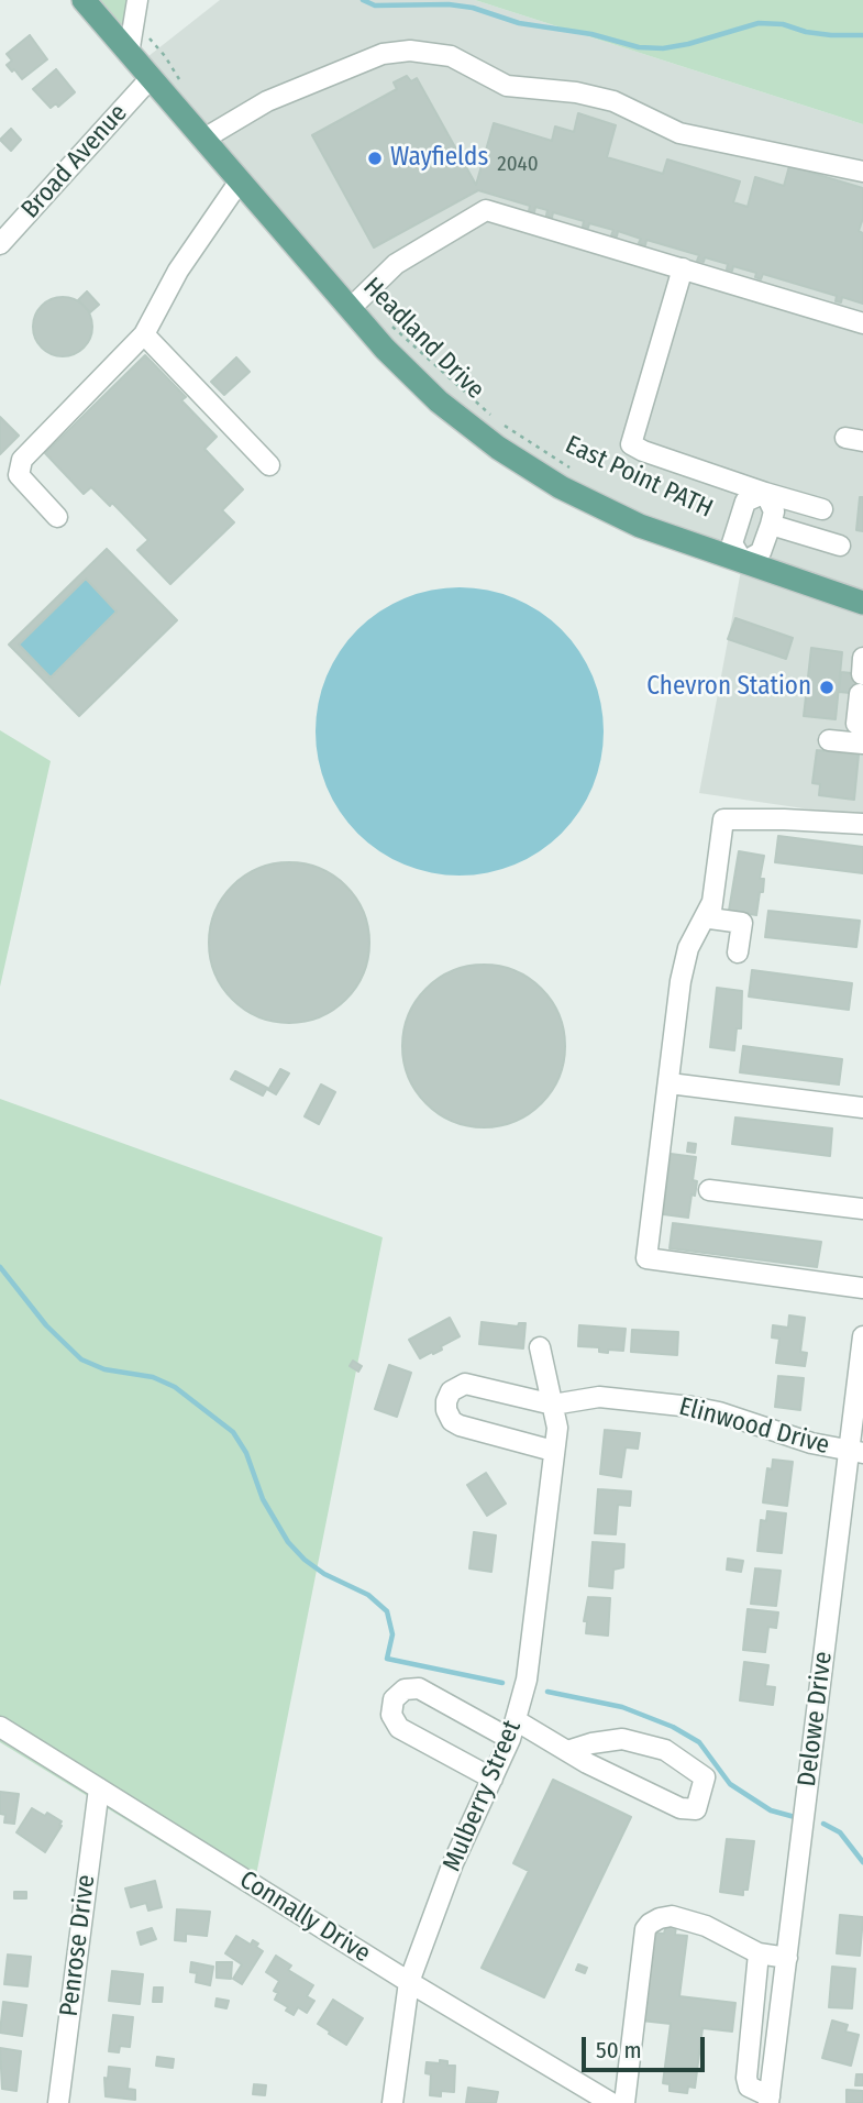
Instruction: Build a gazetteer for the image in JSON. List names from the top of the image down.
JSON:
{
  "streets": {
    "main road": ["Headland Drive"],
    "street": [
      "Broad Avenue",
      "Elinwood Drive",
      "Delowe Drive",
      "Mulberry Street",
      "Connally Drive",
      "Penrose Drive"
    ],
    "path": ["East Point PATH"]
  },
  "crossings": [
    ["Broad Avenue", "Headland Drive"],
    ["Elinwood Drive", "Delowe Drive"],
    ["Elinwood Drive", "Mulberry Street"],
    ["Mulberry Street", "Connally Drive"],
    ["Connally Drive", "Penrose Drive"]
  ],
  "places": ["Wayfields", "Chevron Station"],
  "house_numbers": ["2040"],
  "scale_bar": "50 m"
}
